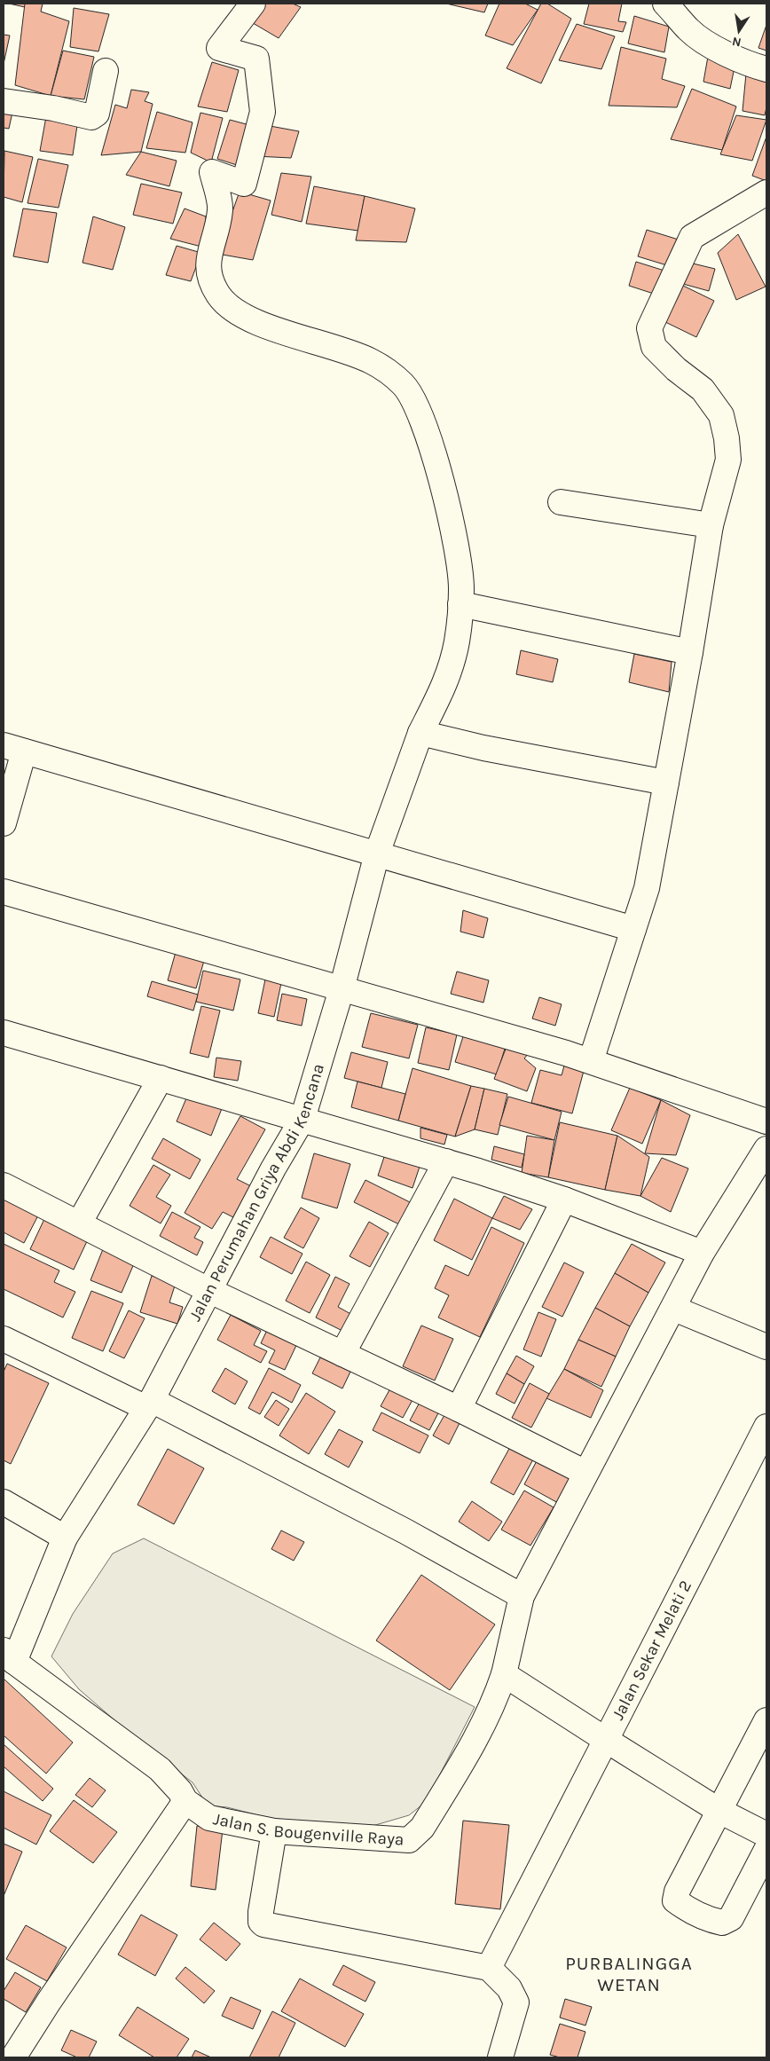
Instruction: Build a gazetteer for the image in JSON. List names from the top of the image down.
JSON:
{
  "streets": {
    "street": ["Jalan Perumahan Griya Abdi Kencana", "Jalan Sekar Melati 2", "Jalan S. Bougenville Raya"]
  },
  "crossings": [
    ["Jalan Perumahan Griya Abdi Kencana", "Jalan S. Bougenville Raya"],
    ["Jalan Sekar Melati 2", "Jalan S. Bougenville Raya"]
  ],
  "districts": ["PURBALINGGA WETAN"],
  "north": "bottom"
}
